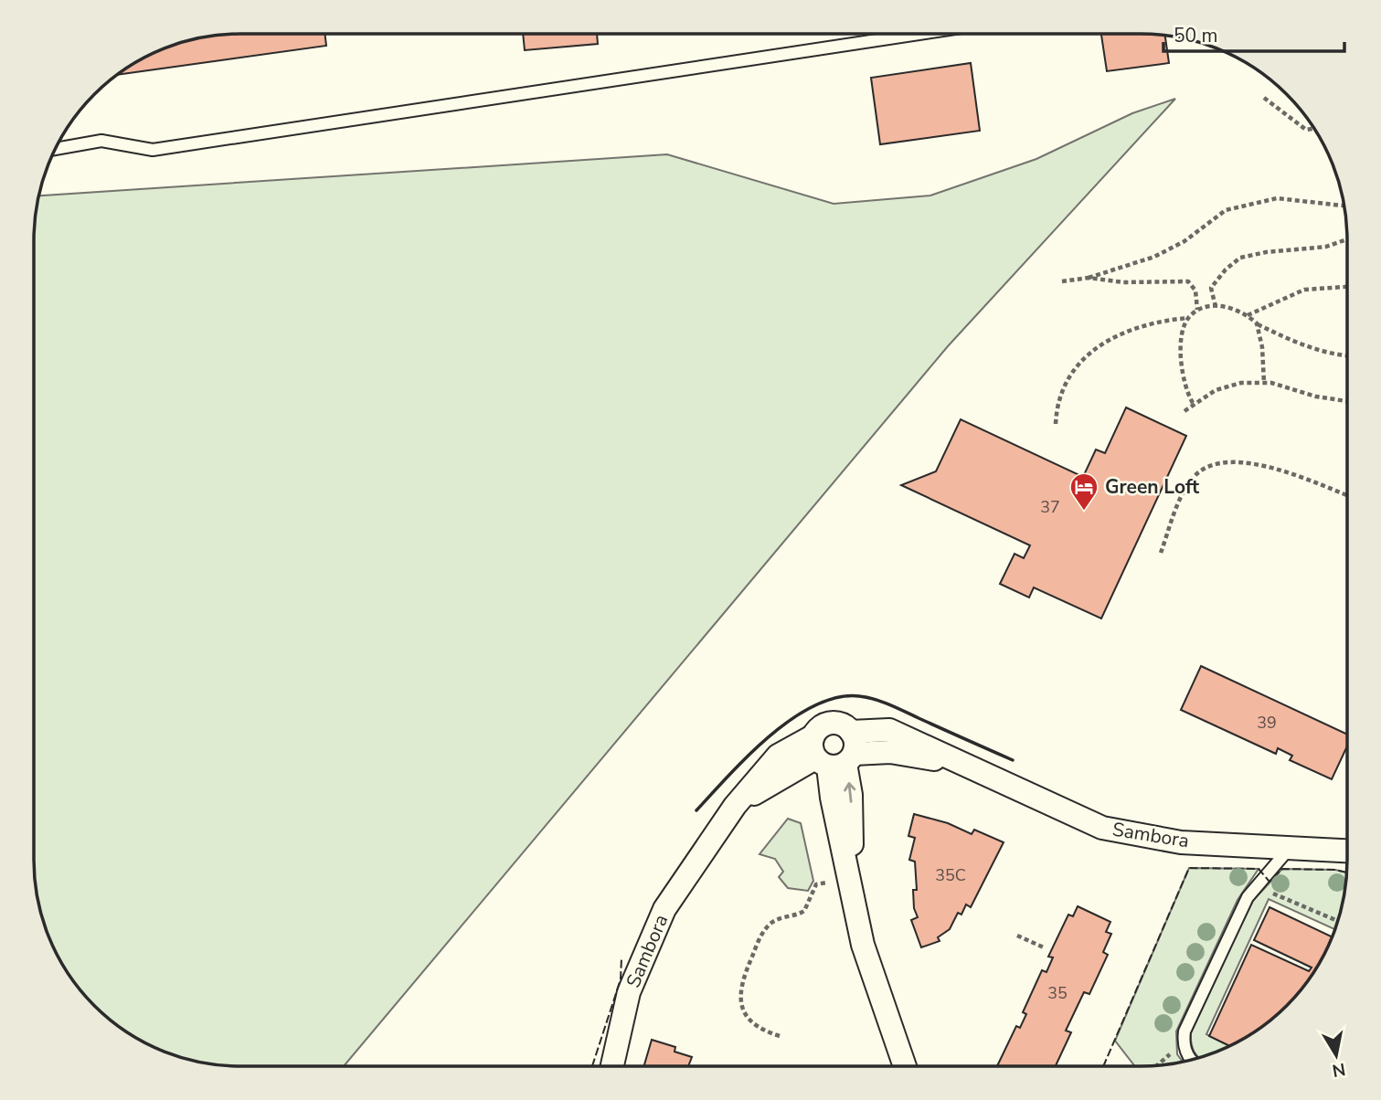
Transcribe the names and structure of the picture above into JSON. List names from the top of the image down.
{
  "streets": {
    "street": ["Sambora"]
  },
  "places": {
    "hotel": ["Green Loft"]
  },
  "house_numbers": [
    "37",
    "39",
    "35C",
    "35"
  ],
  "scale_bar": "50 m",
  "north": "bottom"
}
